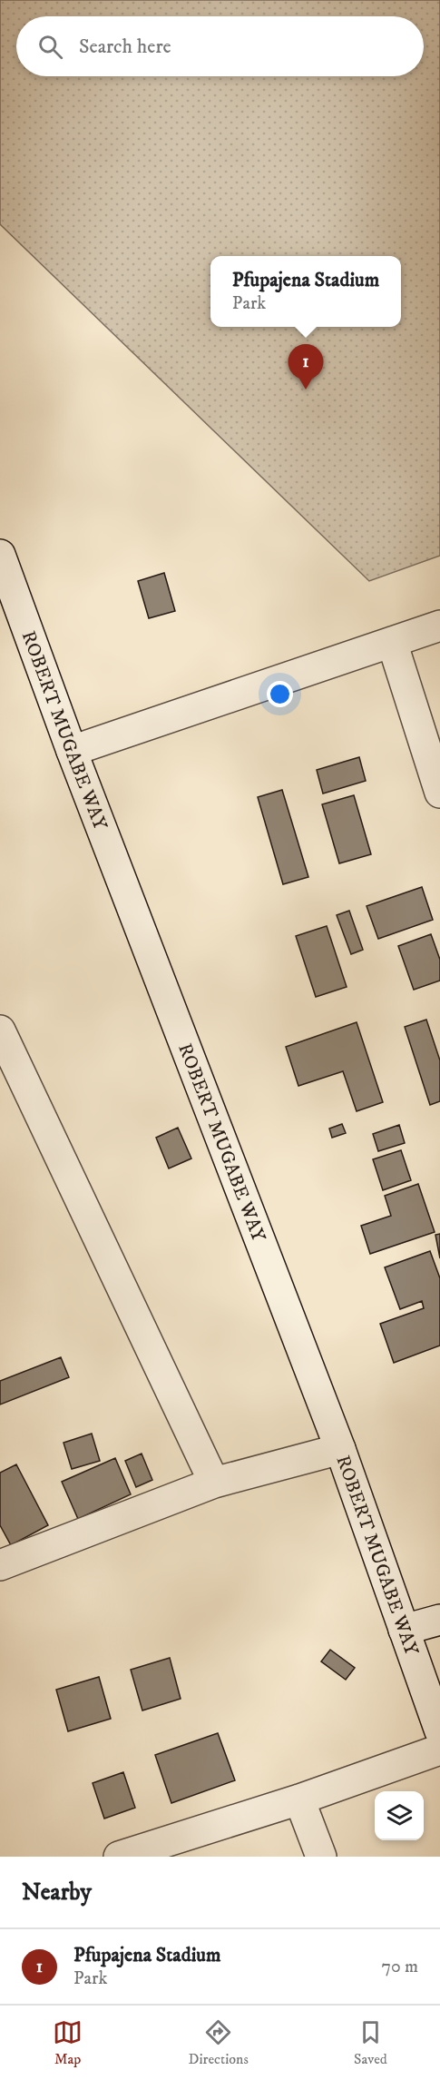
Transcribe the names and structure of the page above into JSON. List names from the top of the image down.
{
  "streets": {
    "street": ["ROBERT MUGABE WAY"]
  },
  "page": {
    "search": "Search here",
    "popup": ["Pfupajena Stadium", "Park"],
    "pins": "1",
    "heading": "Nearby",
    "list": [
      {
        "mark": "1",
        "name": "Pfupajena Stadium",
        "note": "Park",
        "value": "70 m"
      }
    ],
    "nav": ["Map", "Directions", "Saved"]
  }
}
